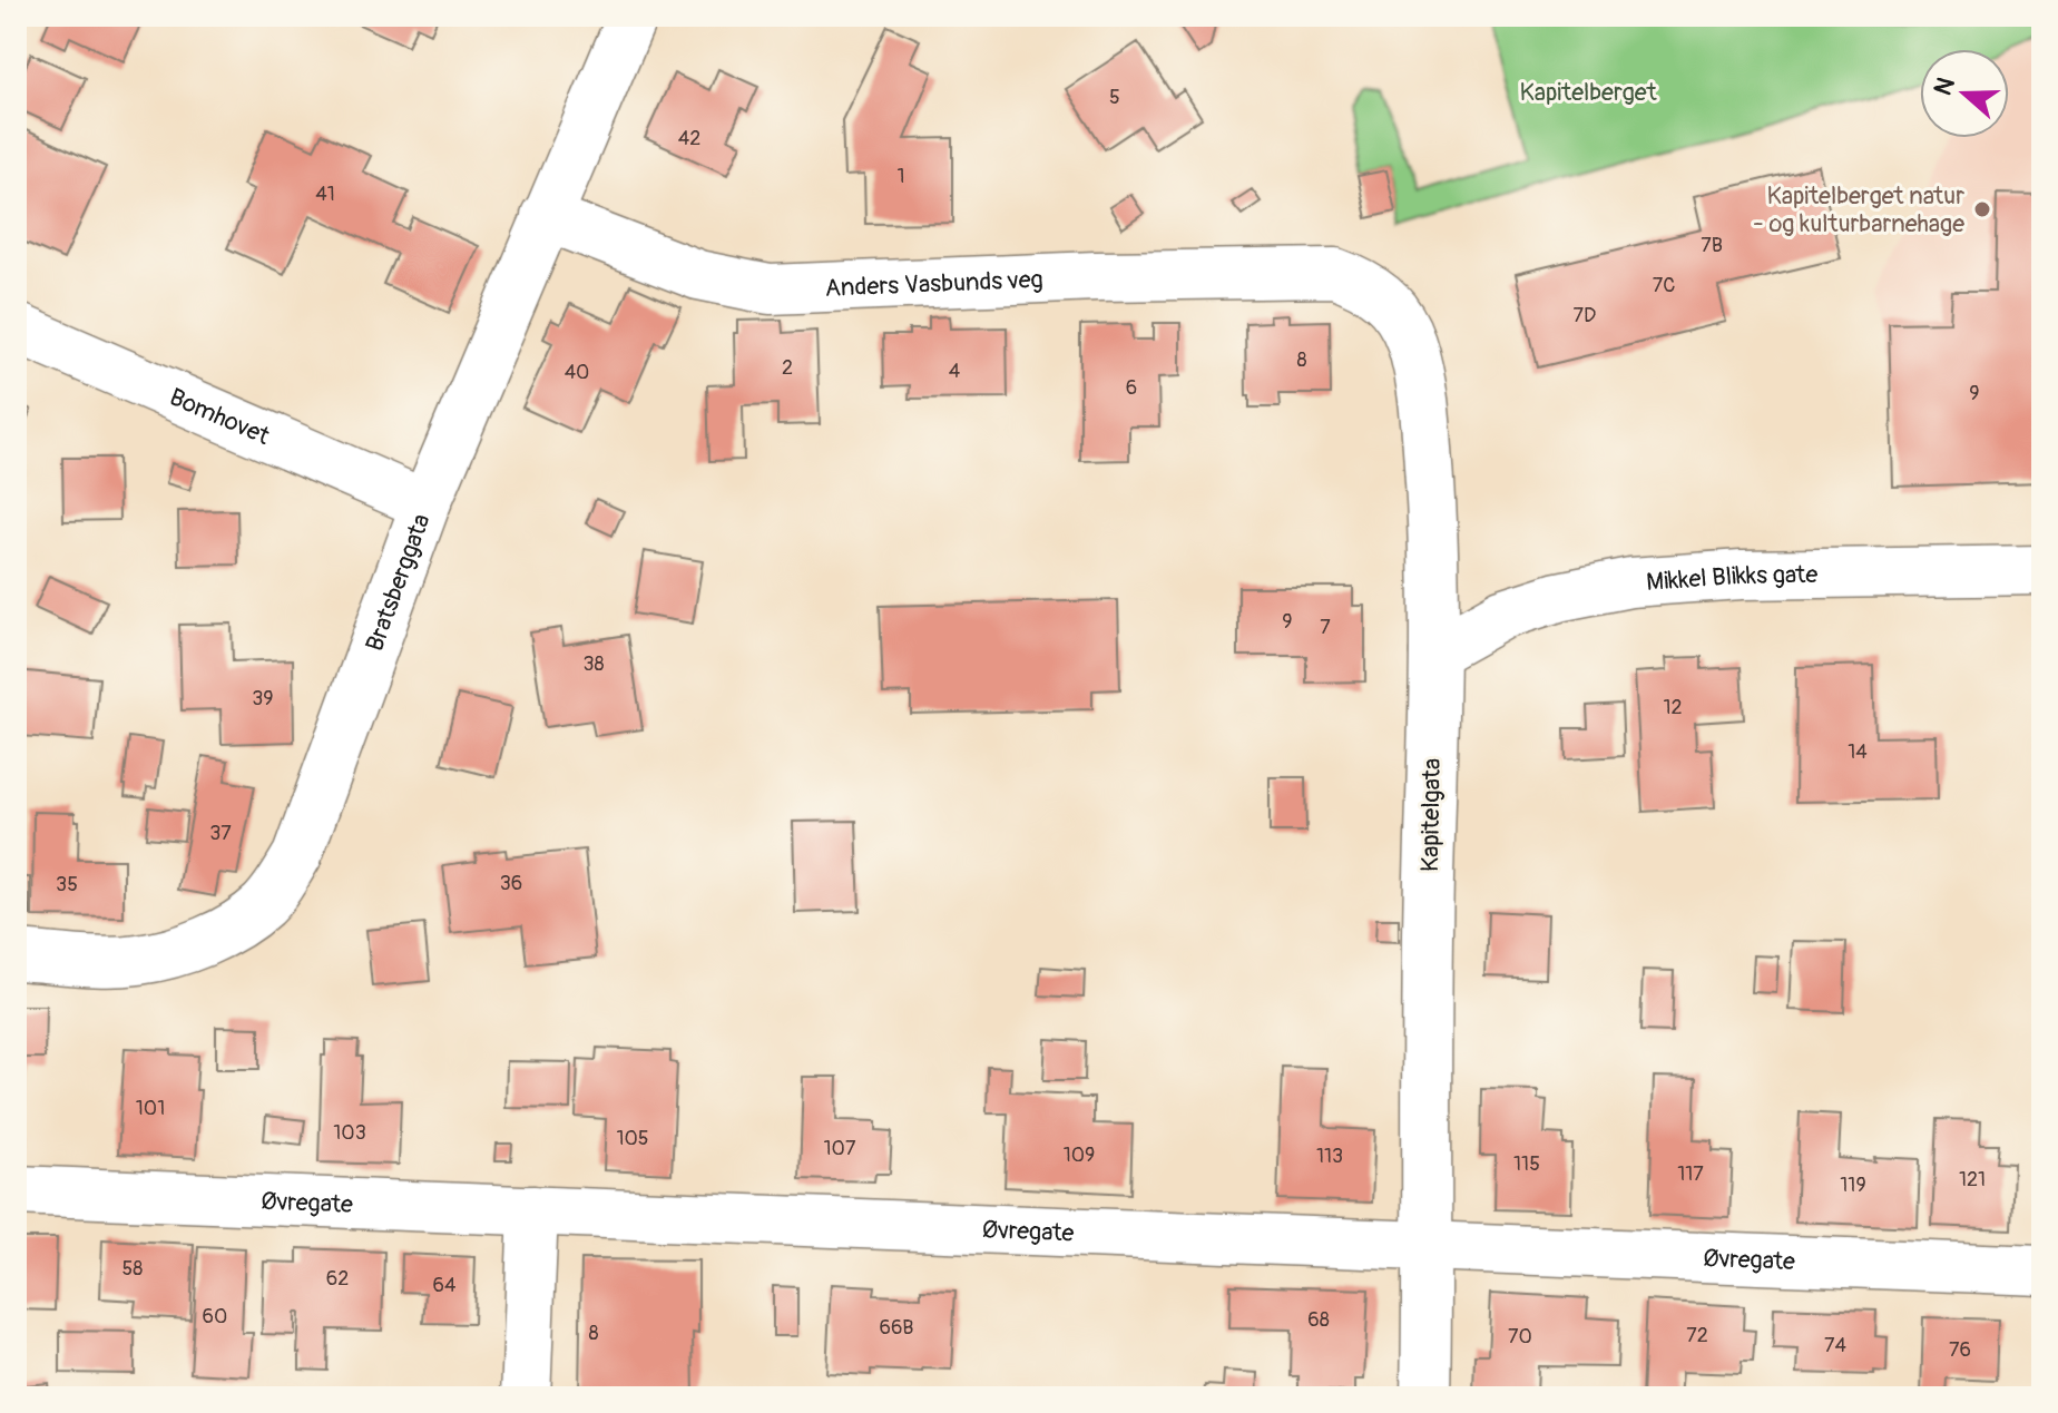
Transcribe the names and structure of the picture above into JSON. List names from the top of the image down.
{
  "streets": {
    "street": [
      "Anders Vasbunds veg",
      "Bomhovet",
      "Mikkel Blikks gate",
      "Bratsberggata",
      "Kapitelgata",
      "Øvregate"
    ]
  },
  "crossings": [
    ["Anders Vasbunds veg", "Bratsberggata"],
    ["Anders Vasbunds veg", "Kapitelgata"],
    ["Bomhovet", "Bratsberggata"],
    ["Mikkel Blikks gate", "Kapitelgata"],
    ["Kapitelgata", "Øvregate"]
  ],
  "parks": ["Kapitelberget"],
  "places": ["Kapitelberget natur - og kulturbarnehage"],
  "house_numbers": [
    "5",
    "42",
    "1",
    "41",
    "7B",
    "7C",
    "7D",
    "8",
    "2",
    "4",
    "40",
    "6",
    "9",
    "9",
    "7",
    "38",
    "39",
    "12",
    "14",
    "37",
    "36",
    "35",
    "101",
    "103",
    "105",
    "107",
    "109",
    "113",
    "115",
    "117",
    "121",
    "119",
    "58",
    "62",
    "64",
    "60",
    "68",
    "66B",
    "8",
    "72",
    "70",
    "74",
    "76"
  ],
  "north": "left"
}
